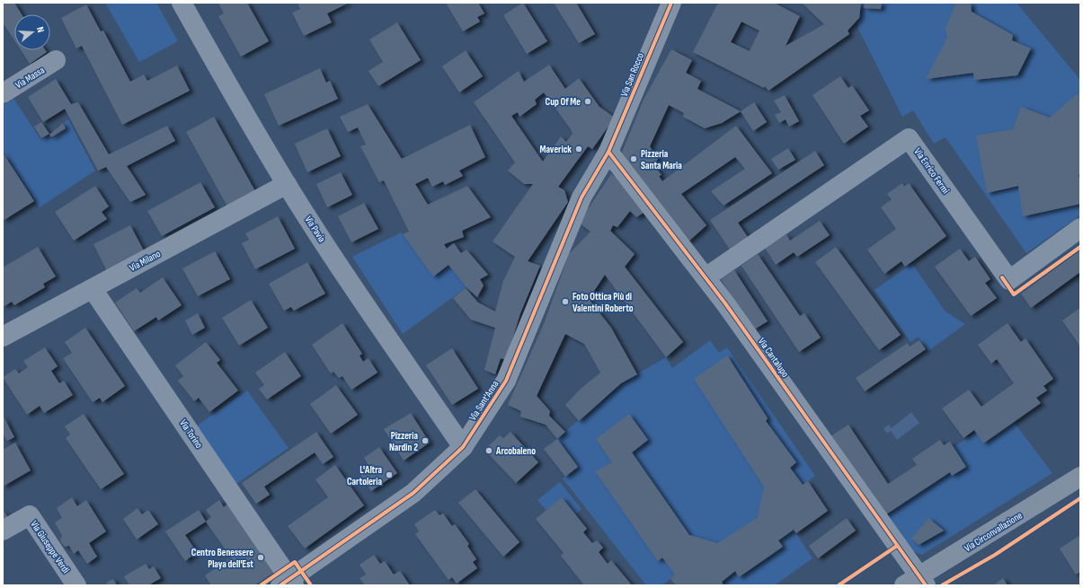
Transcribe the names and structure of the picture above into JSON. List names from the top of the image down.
{
  "streets": {
    "main road": ["Via Circonvallazione"],
    "street": [
      "Via San Rocco",
      "Via Massa",
      "Via Enrico Fermi",
      "Via Pavia",
      "Via Milano",
      "Via Cantalupo",
      "Via Sant'Anna",
      "Via Torino",
      "Via Giuseppe Verdi"
    ]
  },
  "crossings": [
    ["Via San Rocco", "Via Cantalupo"],
    ["Via San Rocco", "Via Sant'Anna"],
    ["Via Enrico Fermi", "Via Cantalupo"],
    ["Via Pavia", "Via Milano"],
    ["Via Pavia", "Via Sant'Anna"],
    ["Via Milano", "Via Torino"],
    ["Via Cantalupo", "Via Sant'Anna"],
    ["Via Cantalupo", "Via Circonvallazione"],
    ["Via Sant'Anna", "Via Torino"]
  ],
  "places": [
    "Cup Of Me",
    "Maverick",
    "Pizzeria Santa Maria",
    "Foto Ottica Più di Valentini Roberto",
    "Pizzeria Nardin 2",
    "Arcobaleno",
    "L'Altra Cartoleria",
    "Centro Benessere Playa dell'Est"
  ],
  "north": "right"
}
